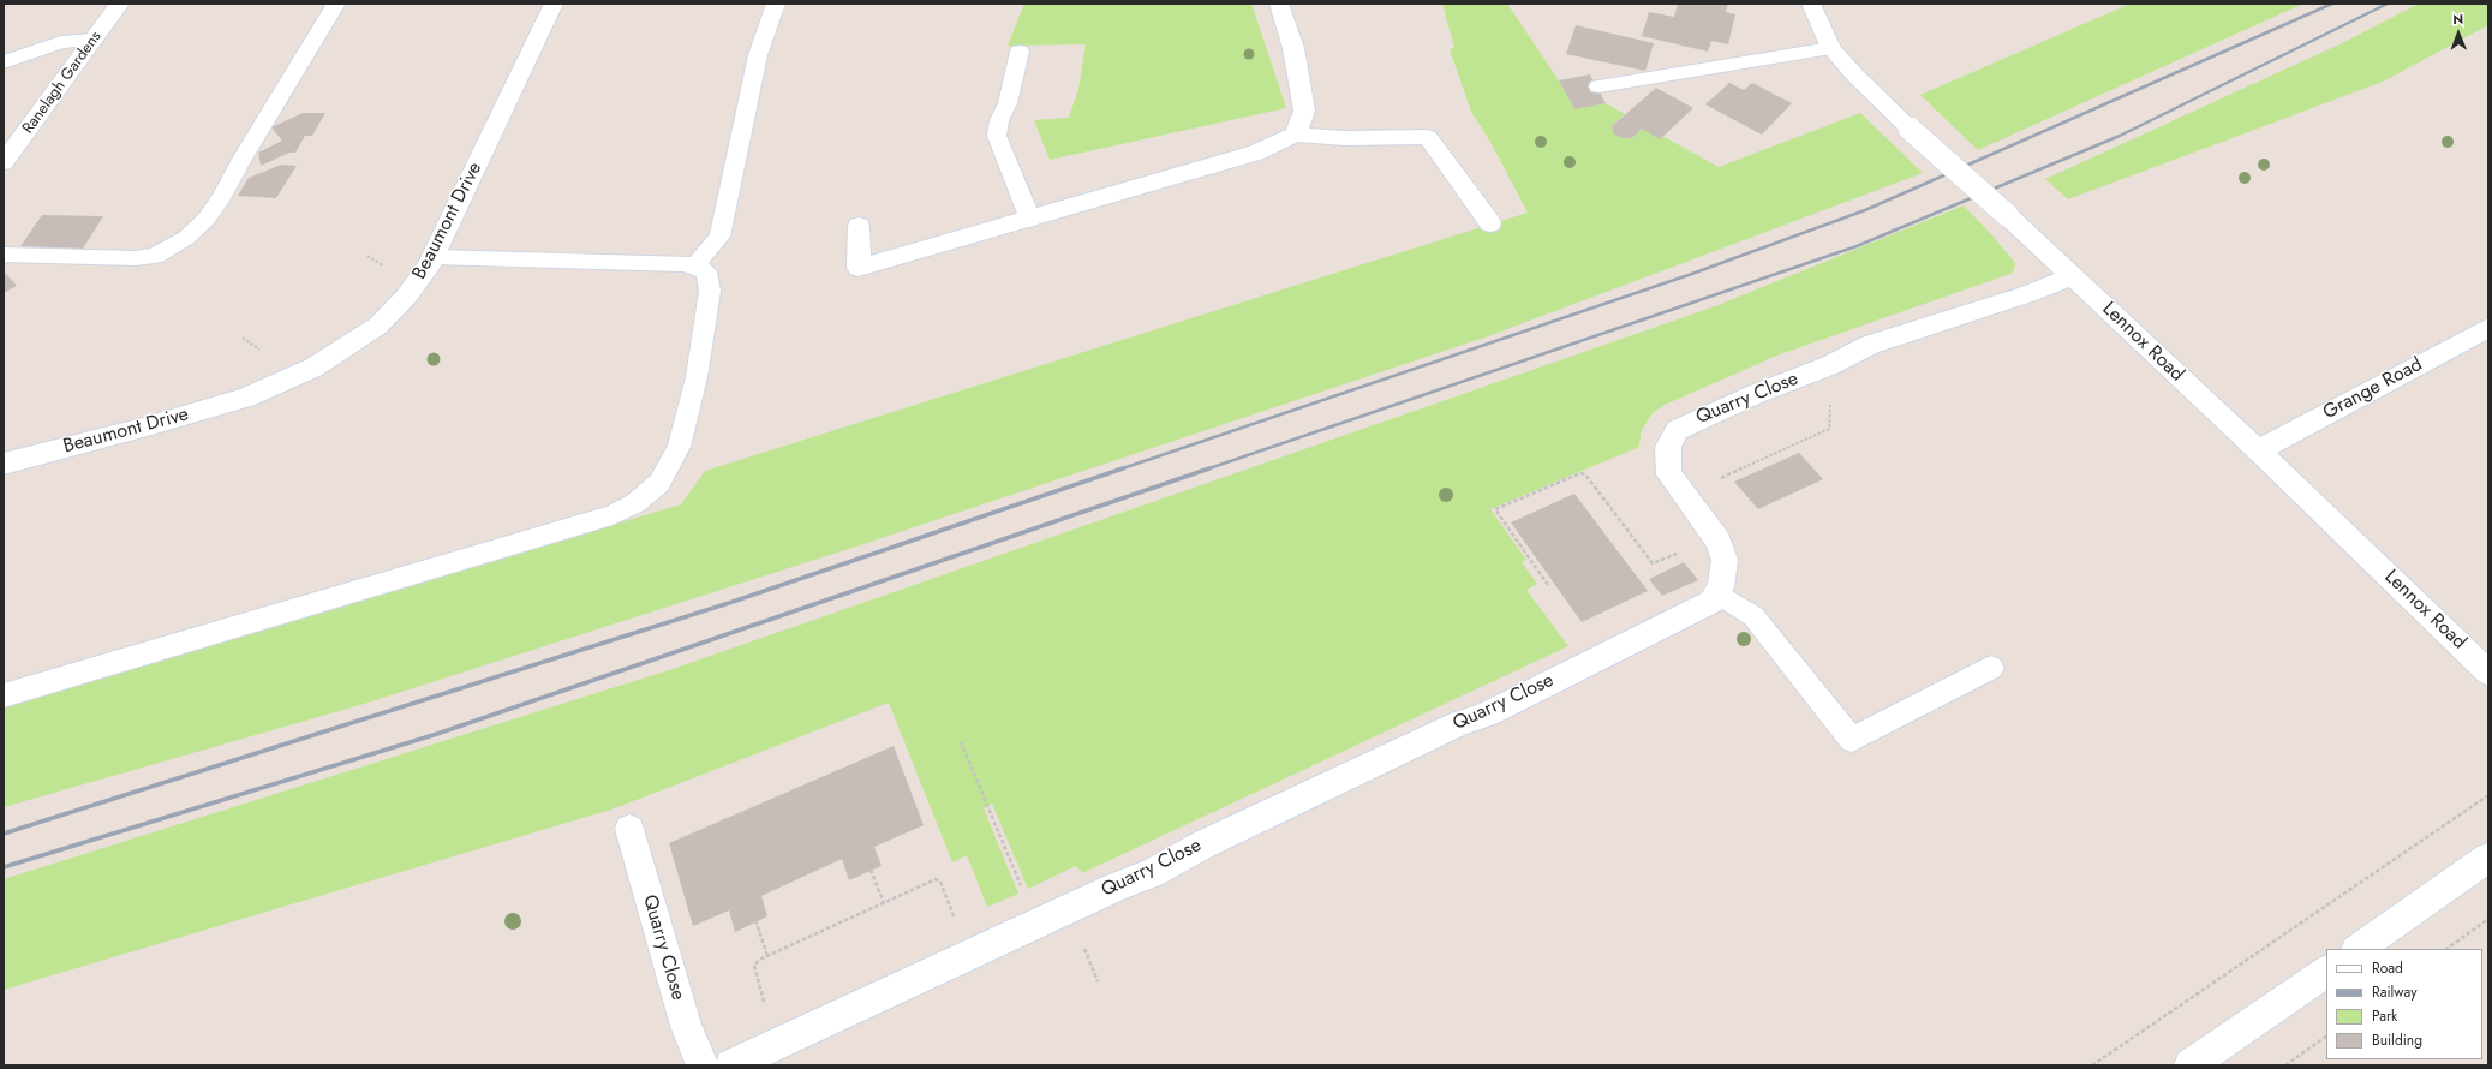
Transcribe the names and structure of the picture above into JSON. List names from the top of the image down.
{
  "streets": {
    "street": [
      "Ranelagh Gardens",
      "Beaumont Drive",
      "Lennox Road",
      "Grange Road",
      "Quarry Close"
    ]
  },
  "crossings": [
    ["Lennox Road", "Grange Road"],
    ["Lennox Road", "Quarry Close"]
  ],
  "legend": [
    "Road",
    "Railway",
    "Park",
    "Building"
  ],
  "north": "top"
}
